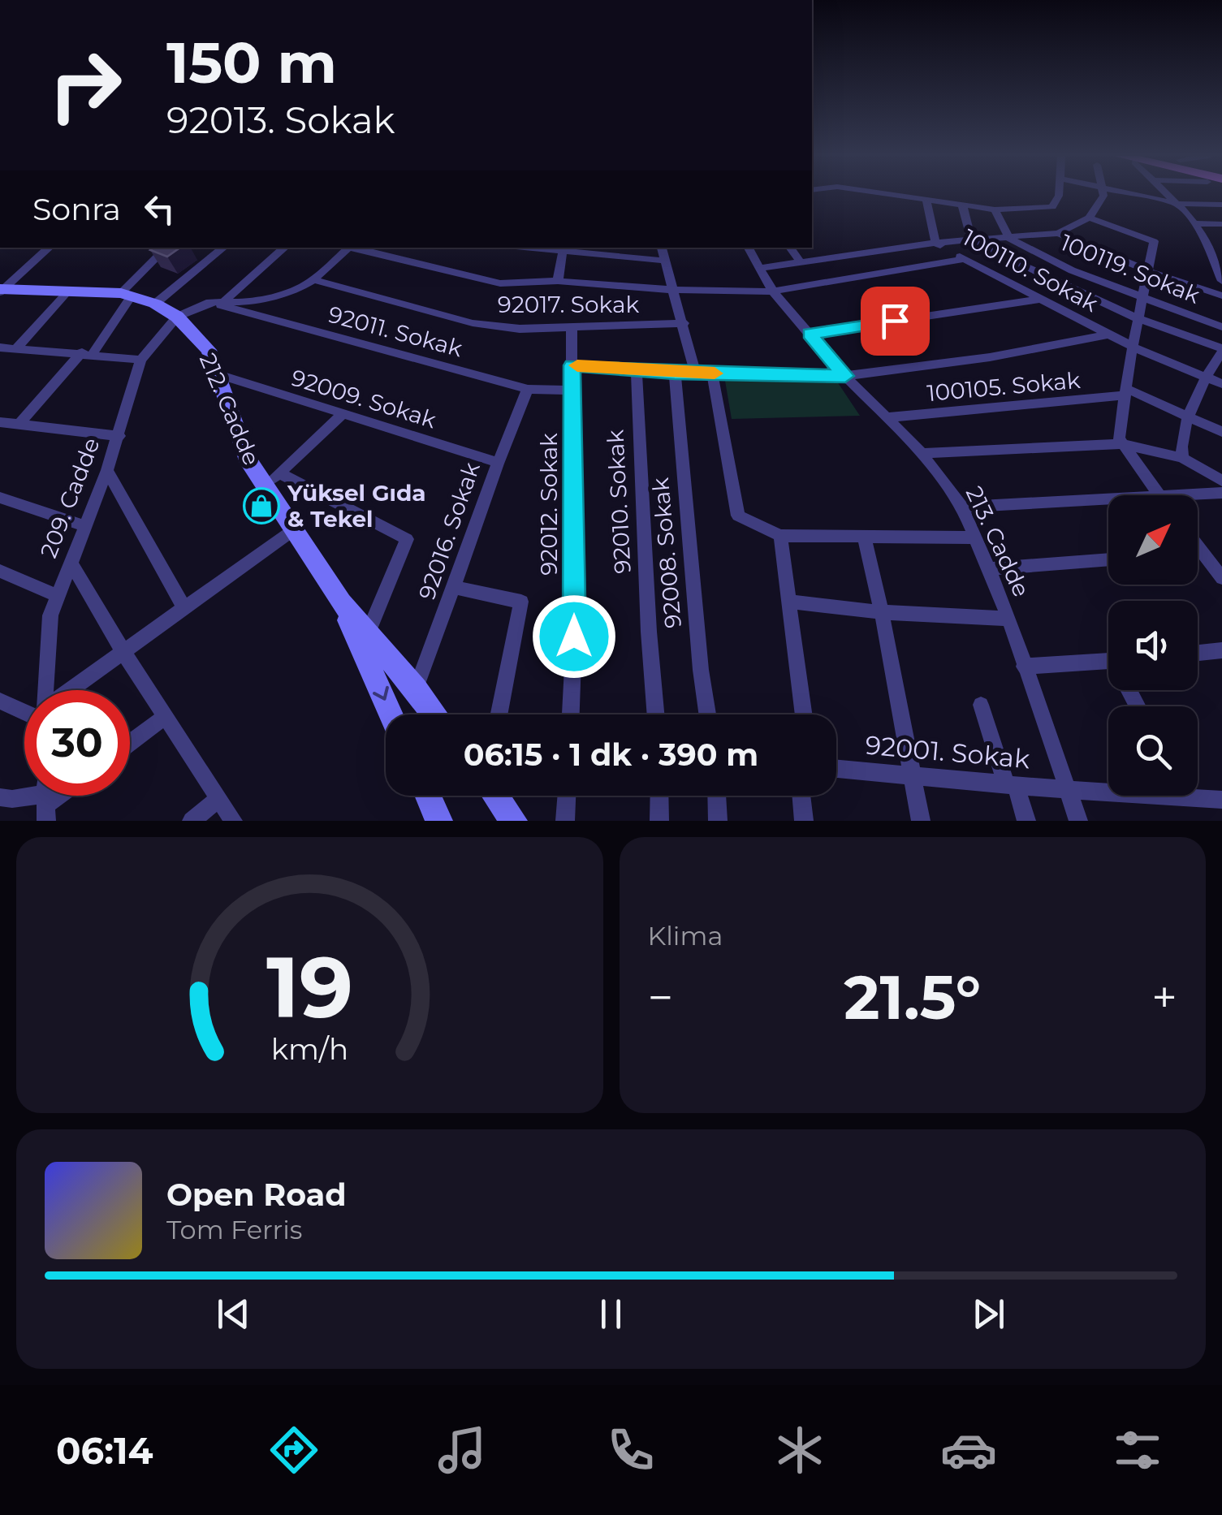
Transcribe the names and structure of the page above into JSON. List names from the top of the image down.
{
  "streets": {
    "street": [
      "100119. Sokak",
      "100110. Sokak",
      "92017. Sokak",
      "92011. Sokak",
      "100105. Sokak",
      "92009. Sokak",
      "212. Cadde",
      "209. Cadde",
      "92010. Sokak",
      "92012. Sokak",
      "92016. Sokak",
      "213. Cadde",
      "92008. Sokak",
      "92001. Sokak"
    ]
  },
  "crossings": [
    ["92017. Sokak", "92012. Sokak"],
    ["92011. Sokak", "92012. Sokak"],
    ["92011. Sokak", "92016. Sokak"],
    ["100105. Sokak", "213. Cadde"],
    ["92009. Sokak", "212. Cadde"],
    ["92009. Sokak", "92016. Sokak"],
    ["212. Cadde", "209. Cadde"],
    ["212. Cadde", "92016. Sokak"],
    ["213. Cadde", "92001. Sokak"]
  ],
  "places": {
    "shop": ["Yüksel Gıda & Tekel"]
  },
  "north": "top right",
  "page": {
    "turn": ["150 m", "92013. Sokak"],
    "then": "Sonra",
    "limit": "30",
    "trip": "06:15 · 1 dk · 390 m",
    "tile": "Klima",
    "heat": ["−", "21.5°", "+"],
    "song": ["Open Road", "Tom Ferris"],
    "tabs": "06:14",
    "gauge": ["19", "km/h"]
  }
}
